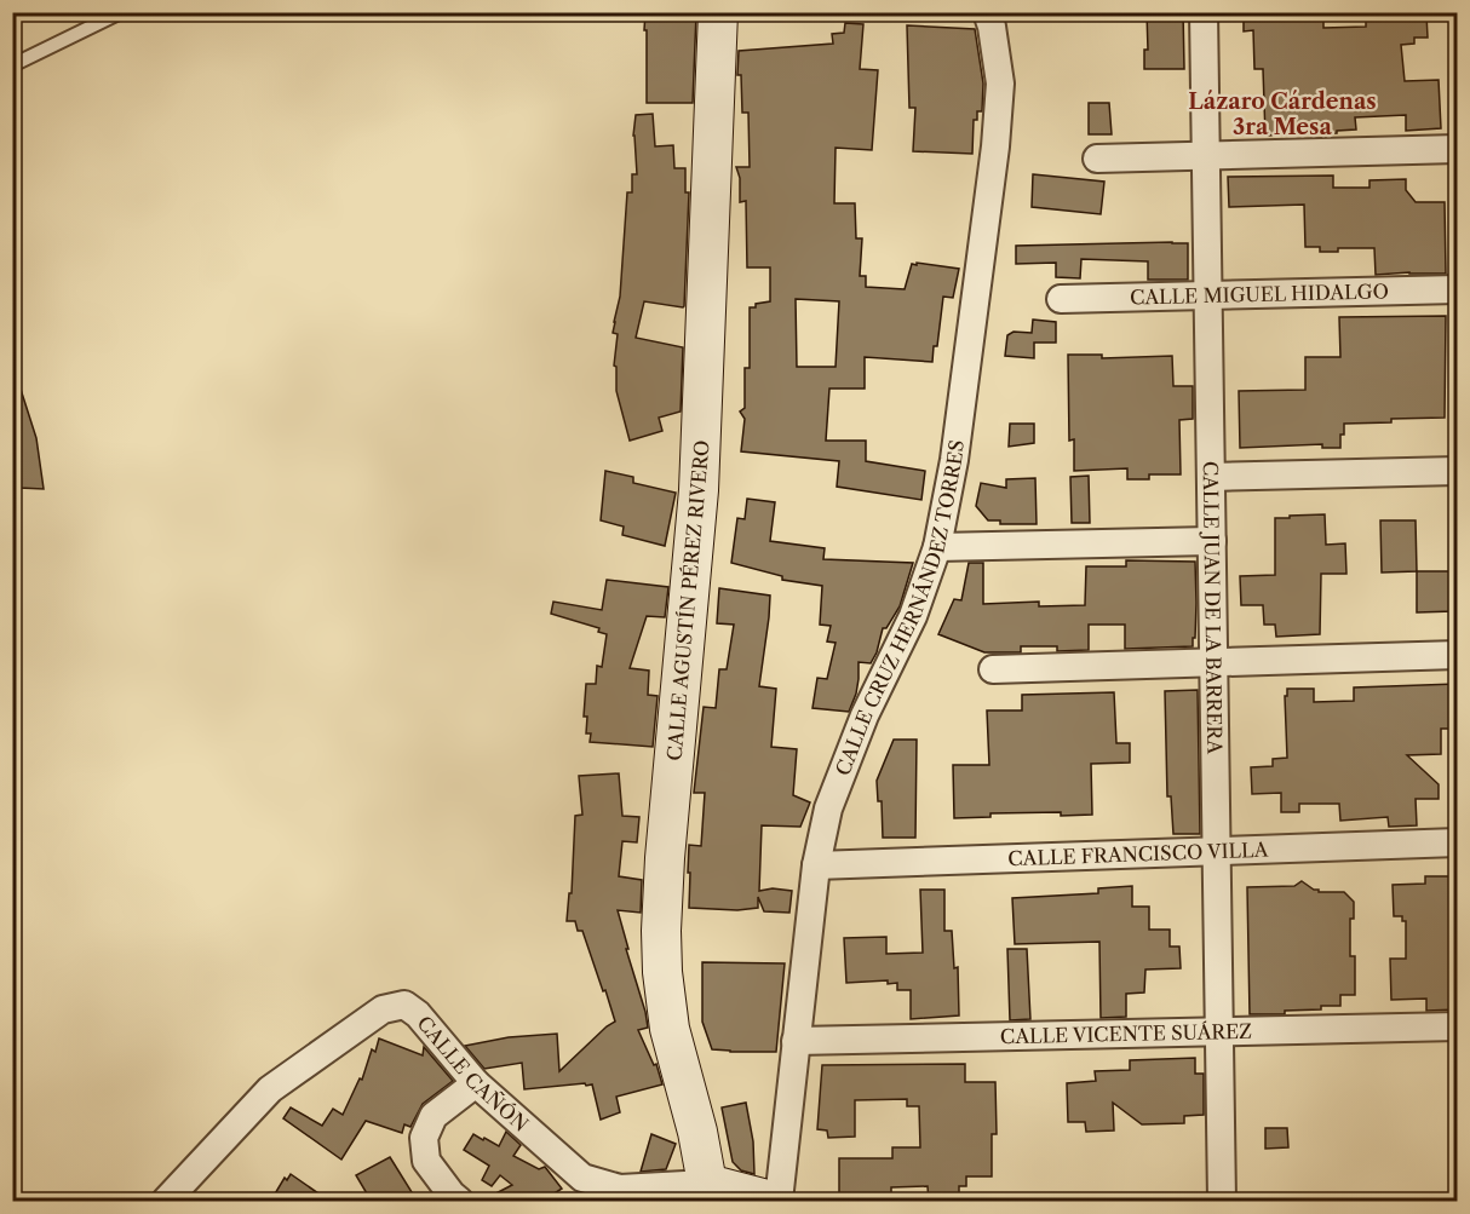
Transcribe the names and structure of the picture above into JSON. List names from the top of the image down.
{
  "streets": {
    "main road": ["CALLE AGUSTÍN PÉREZ RIVERO"],
    "street": [
      "CALLE MIGUEL HIDALGO",
      "CALLE CRUZ HERNÁNDEZ TORRES",
      "CALLE JUAN DE LA BARRERA",
      "CALLE FRANCISCO VILLA",
      "CALLE VICENTE SUÁREZ",
      "CALLE CAÑÓN"
    ]
  },
  "crossings": [
    ["CALLE MIGUEL HIDALGO", "CALLE JUAN DE LA BARRERA"],
    ["CALLE AGUSTÍN PÉREZ RIVERO", "CALLE CAÑÓN"],
    ["CALLE CRUZ HERNÁNDEZ TORRES", "CALLE FRANCISCO VILLA"],
    ["CALLE CRUZ HERNÁNDEZ TORRES", "CALLE VICENTE SUÁREZ"],
    ["CALLE JUAN DE LA BARRERA", "CALLE FRANCISCO VILLA"],
    ["CALLE JUAN DE LA BARRERA", "CALLE VICENTE SUÁREZ"]
  ],
  "districts": ["Lázaro Cárdenas 3ra Mesa"]
}
